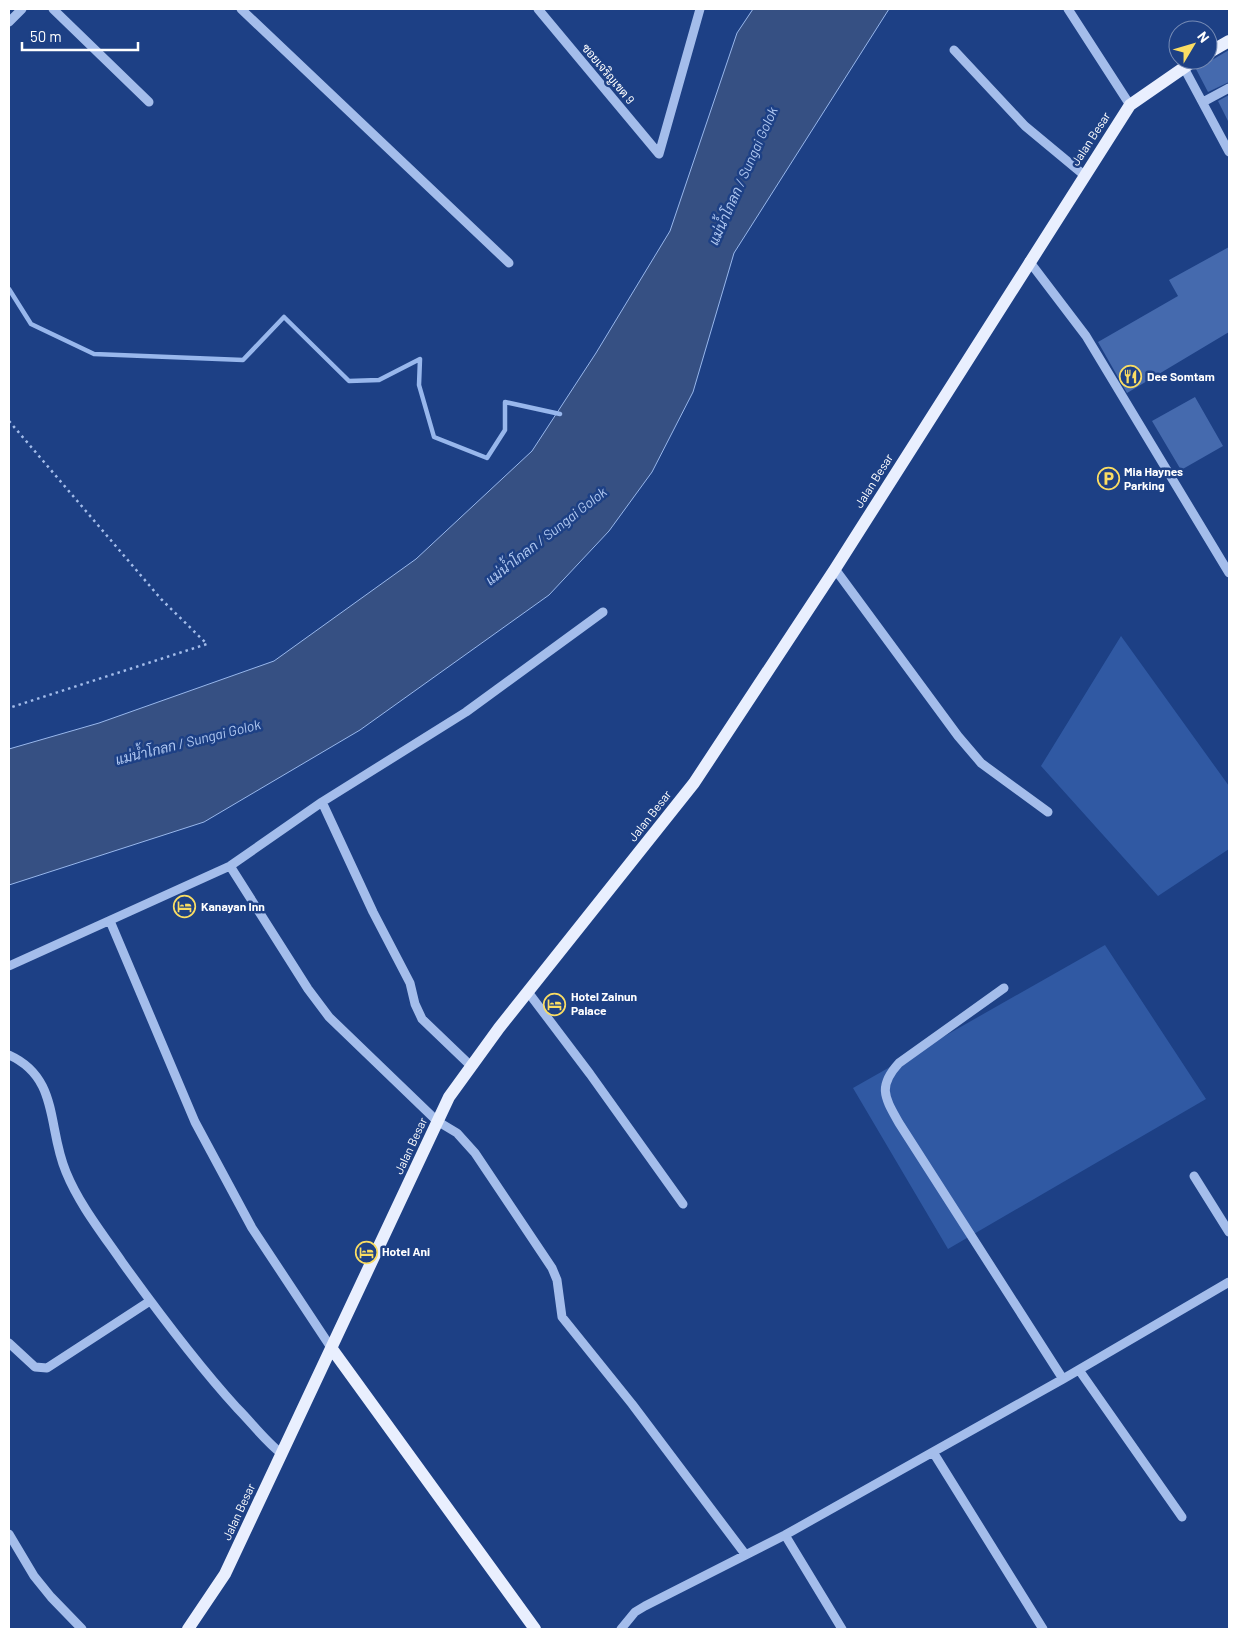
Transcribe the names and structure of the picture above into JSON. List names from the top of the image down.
{
  "streets": {
    "main road": ["Jalan Besar"],
    "street": ["ซอยเจริญเขต 9"]
  },
  "water": ["แม่น้ำโกลก / Sungai Golok"],
  "places": {
    "restaurant": ["Dee Somtam"],
    "parking": ["Mia Haynes Parking"],
    "hotel": ["Kanayan Inn", "Hotel Zainun Palace", "Hotel Ani"]
  },
  "scale_bar": "50 m",
  "north": "top right"
}
